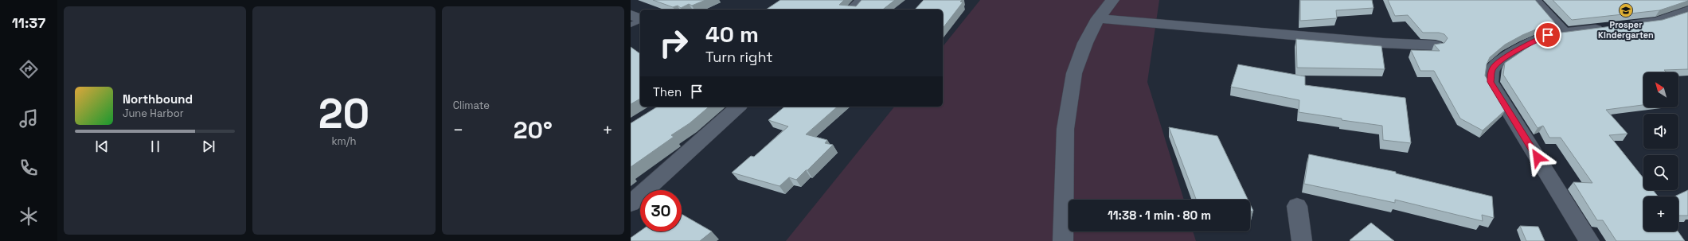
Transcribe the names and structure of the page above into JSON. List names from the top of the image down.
{
  "places": {
    "school or university": ["Prosper Kindergarten"]
  },
  "north": "top left",
  "page": {
    "tabs": "11:37",
    "tile": [
      ["20", "km/h"],
      "Climate"
    ],
    "turn": ["40 m", "Turn right"],
    "map_buttons": "+",
    "then": "Then",
    "song": ["Northbound", "June Harbor"],
    "heat": ["−", "20°", "+"],
    "limit": "30",
    "trip": "11:38 · 1 min · 80 m"
  }
}
